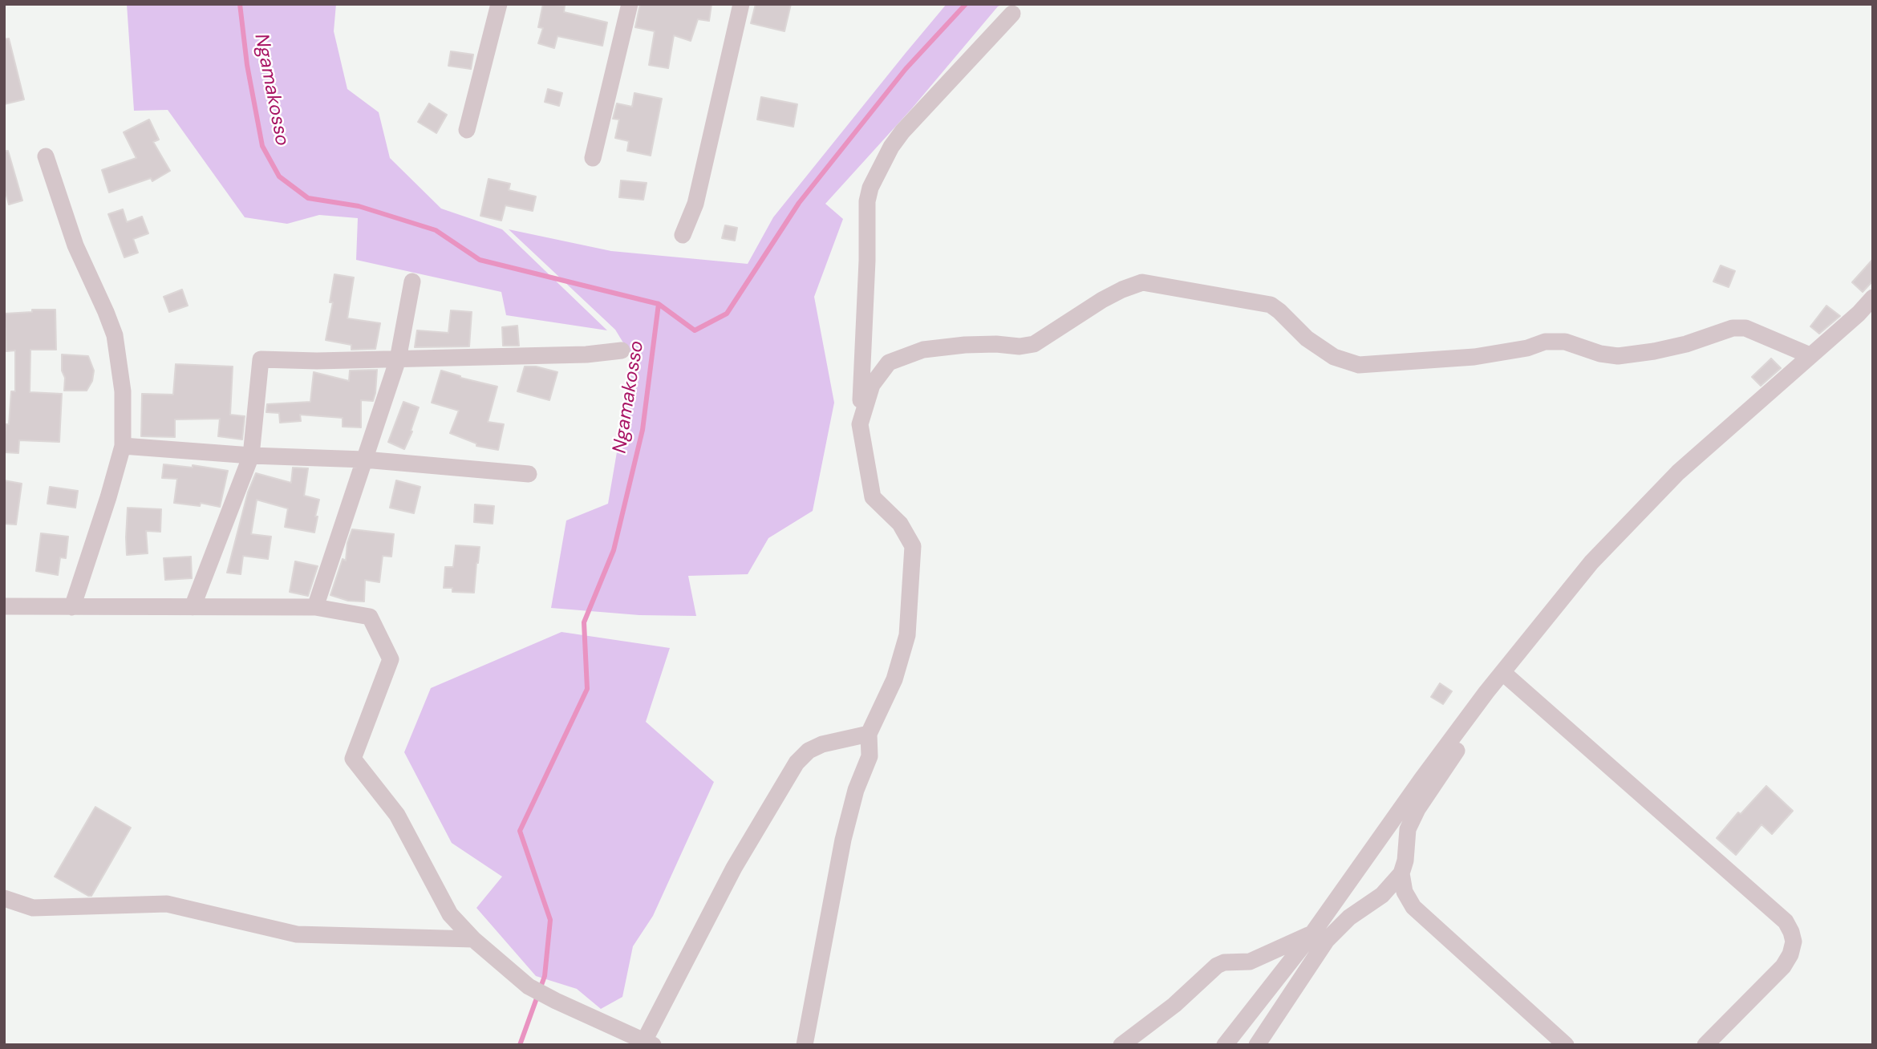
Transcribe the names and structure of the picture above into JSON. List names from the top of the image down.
{
  "water": ["Ngamakosso"]
}
